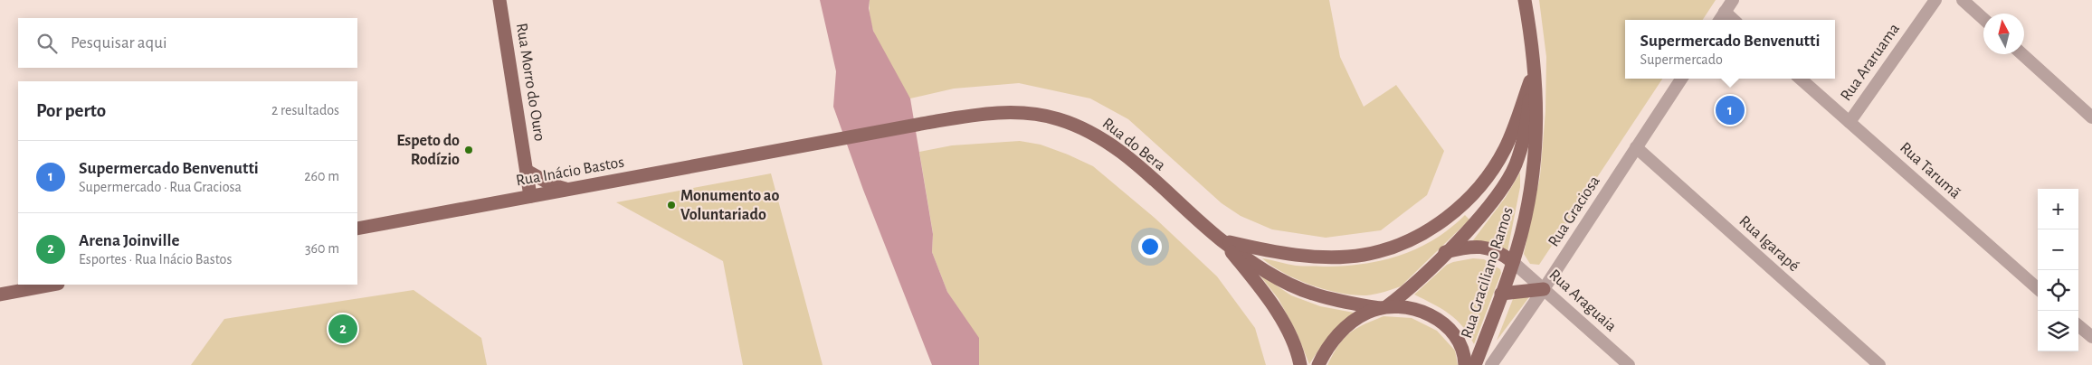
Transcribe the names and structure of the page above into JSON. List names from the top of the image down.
{
  "streets": {
    "main road": [
      "Rua Morro do Ouro",
      "Rua do Bera",
      "Rua Inácio Bastos",
      "Rua Graciliano Ramos"
    ],
    "street": [
      "Rua Araruama",
      "Rua Tarumã",
      "Rua Graciosa",
      "Rua Igarapé",
      "Rua Araguaia"
    ]
  },
  "crossings": [
    ["Rua Araruama", "Rua Tarumã"],
    ["Rua Morro do Ouro", "Rua Inácio Bastos"],
    ["Rua do Bera", "Rua Inácio Bastos"],
    ["Rua do Bera", "Rua Graciliano Ramos"],
    ["Rua Graciosa", "Rua Igarapé"],
    ["Rua Graciosa", "Rua Araguaia"],
    ["Rua Graciliano Ramos", "Rua Araguaia"]
  ],
  "places": ["Espeto do Rodízio", "Monumento ao Voluntariado"],
  "north": "top",
  "page": {
    "search": "Pesquisar aqui",
    "popup": ["Supermercado Benvenutti", "Supermercado"],
    "heading": ["Por perto", "2 resultados"],
    "pins": ["1", "2"],
    "list": [
      {
        "mark": "1",
        "name": "Supermercado Benvenutti",
        "note": "Supermercado · Rua Graciosa",
        "value": "260 m"
      },
      {
        "mark": "2",
        "name": "Arena Joinville",
        "note": "Esportes · Rua Inácio Bastos",
        "value": "360 m"
      }
    ],
    "map_buttons": ["+", "−"]
  }
}
